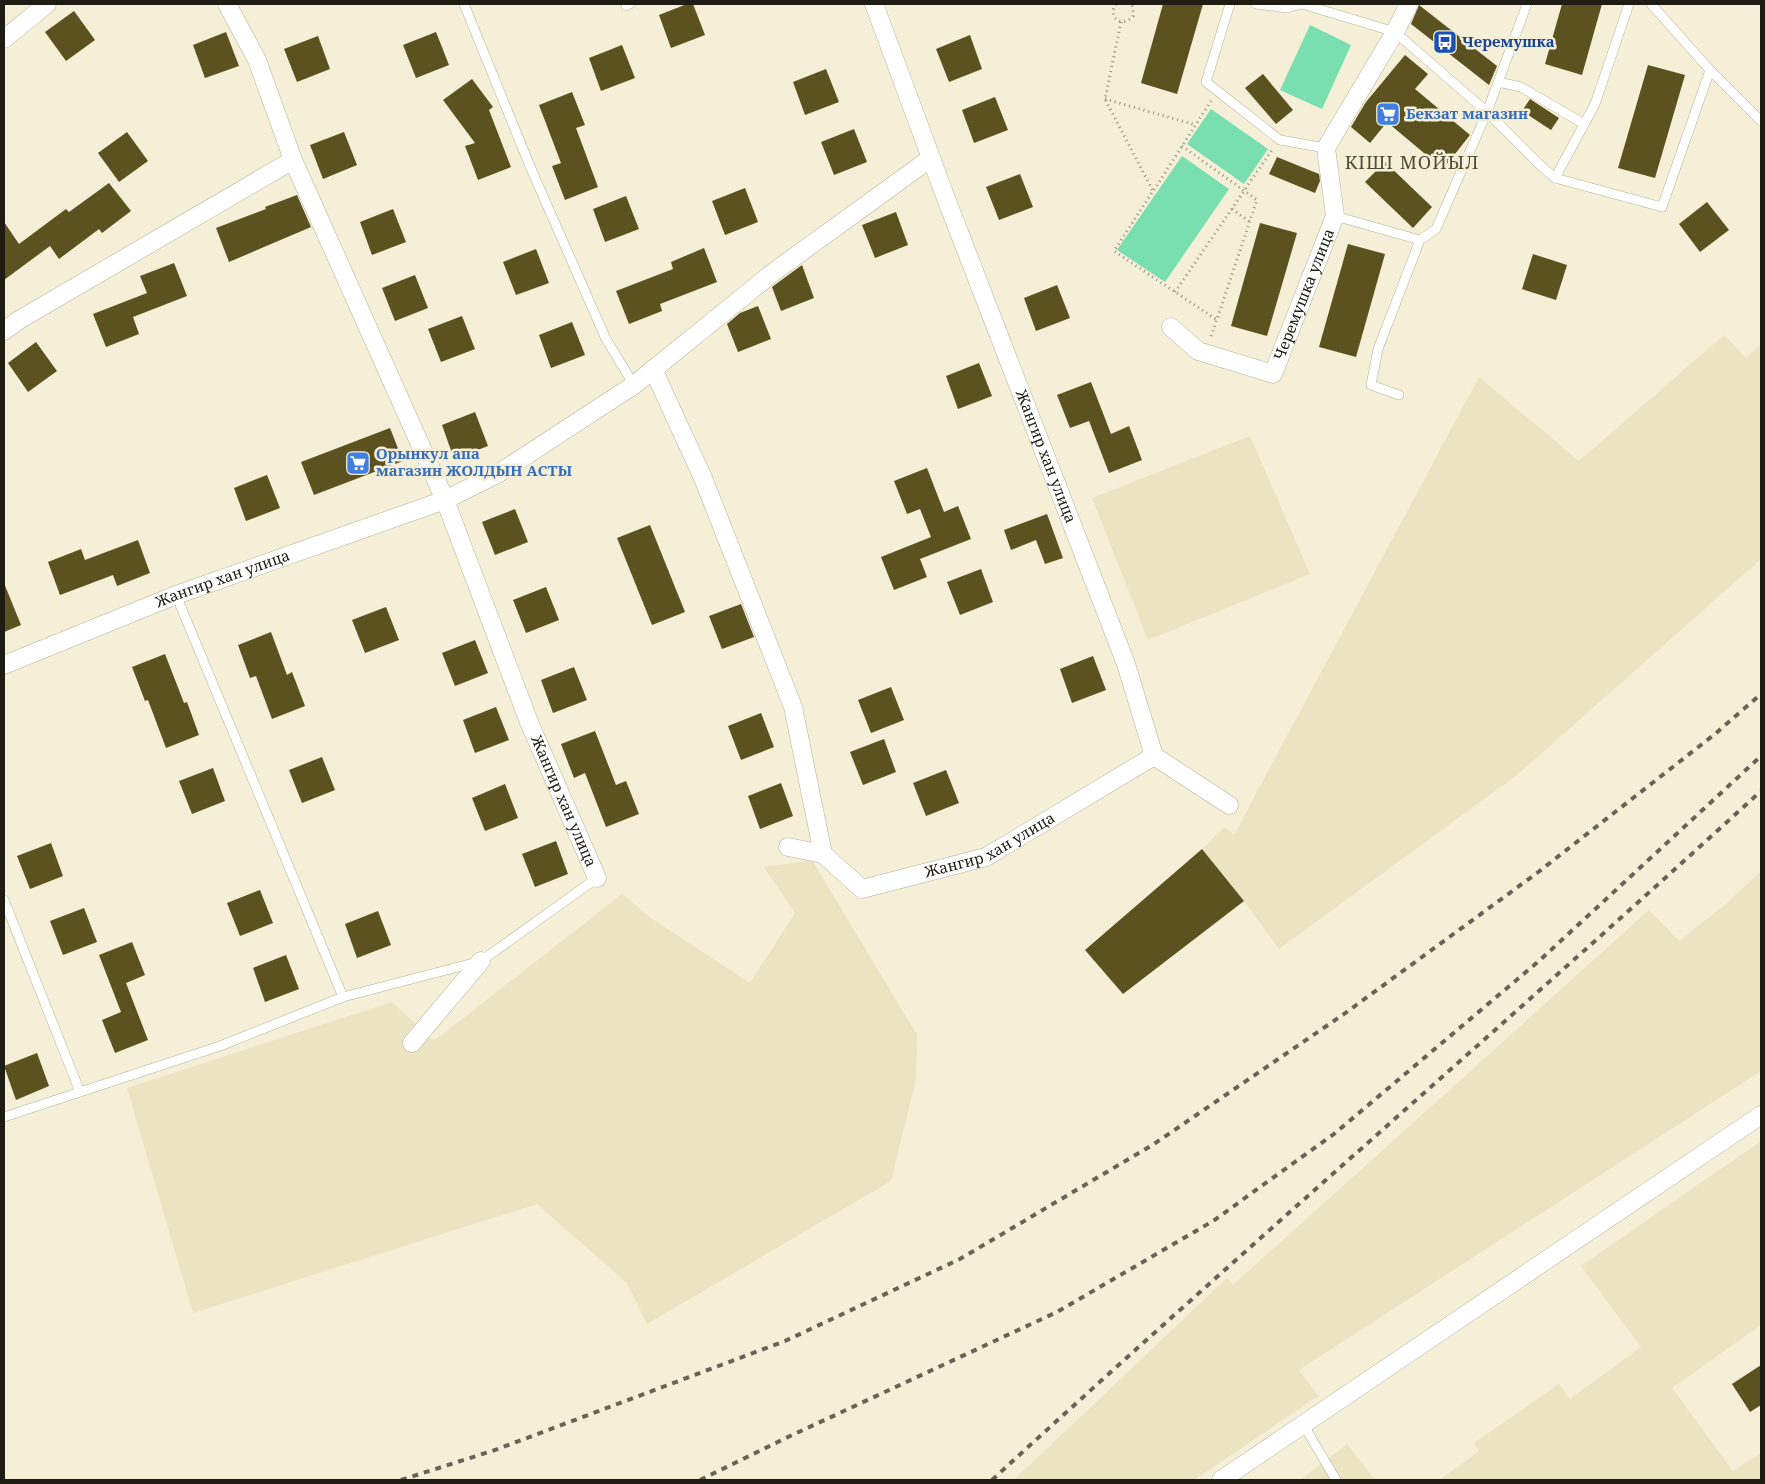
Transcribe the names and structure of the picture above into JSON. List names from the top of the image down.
{
  "streets": {
    "street": ["Черемушка улица", "Жангир хан улица"]
  },
  "districts": ["КІШІ МОЙЫЛ"],
  "places": {
    "bus stop": ["Черемушка"],
    "supermarket": ["Бекзат магазин", "Орынкул апа магазин ЖОЛДЫН АСТЫ"]
  }
}
